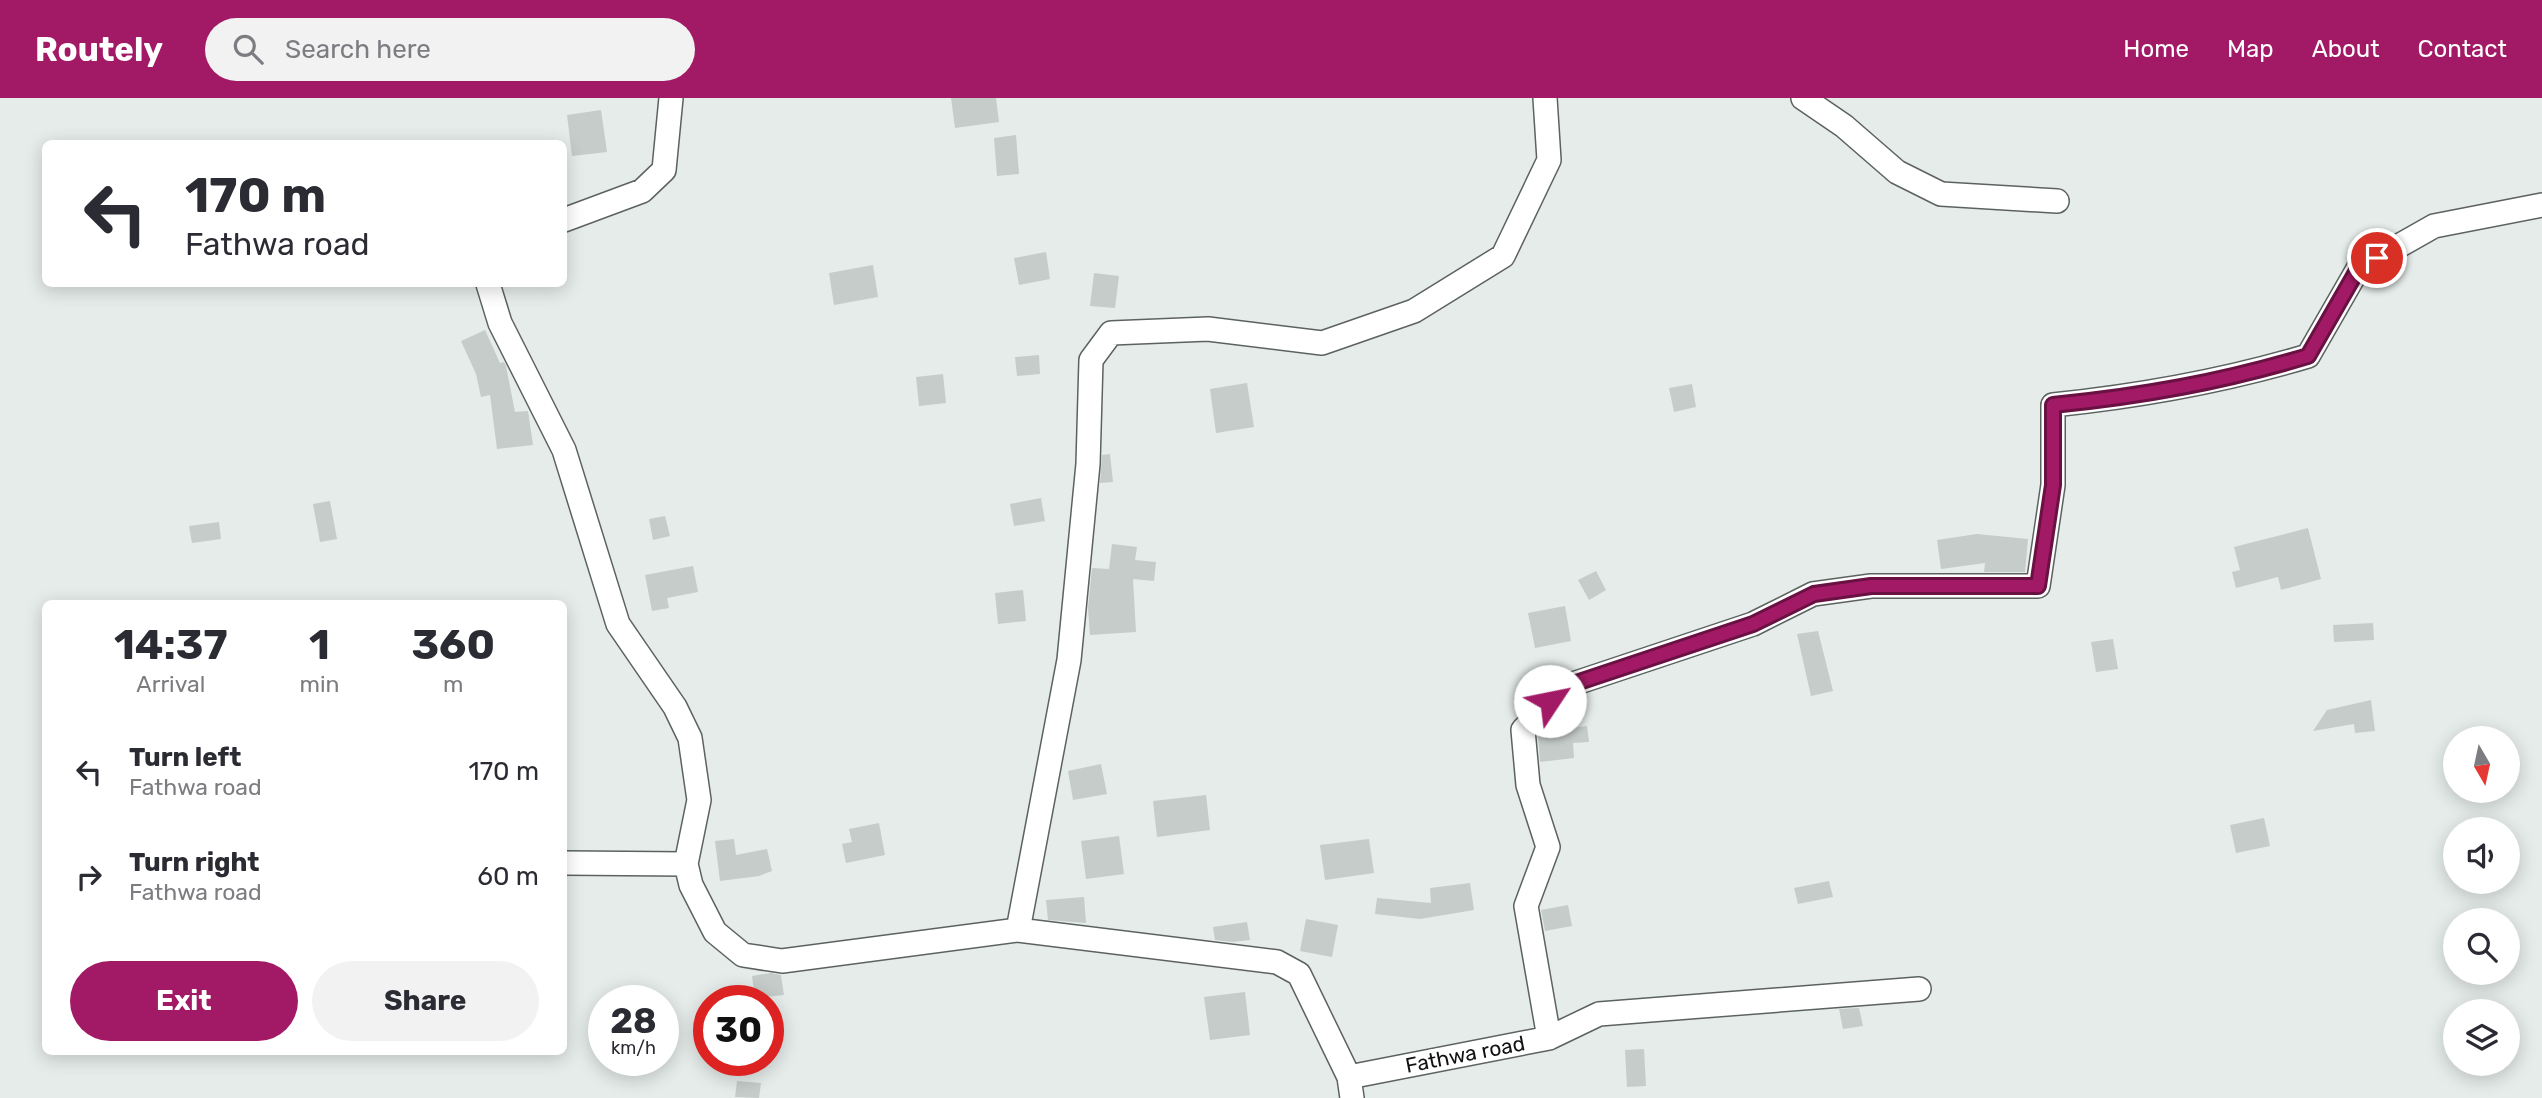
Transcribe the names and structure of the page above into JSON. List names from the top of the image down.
{
  "streets": {
    "street": ["Fathwa road"]
  },
  "north": "bottom",
  "page": {
    "header": "Routely",
    "search": "Search here",
    "nav": [
      "Home",
      "Map",
      "About",
      "Contact"
    ],
    "turn": ["170 m", "Fathwa road"],
    "eta": [
      "14:37",
      "Arrival",
      "1",
      "min",
      "360",
      "m"
    ],
    "list": [
      {
        "name": "Turn left",
        "note": "Fathwa road",
        "value": "170 m"
      },
      {
        "name": "Turn right",
        "note": "Fathwa road",
        "value": "60 m"
      }
    ],
    "buttons": ["Exit", "Share"],
    "speed": "28 km/h",
    "limit": "30"
  }
}
